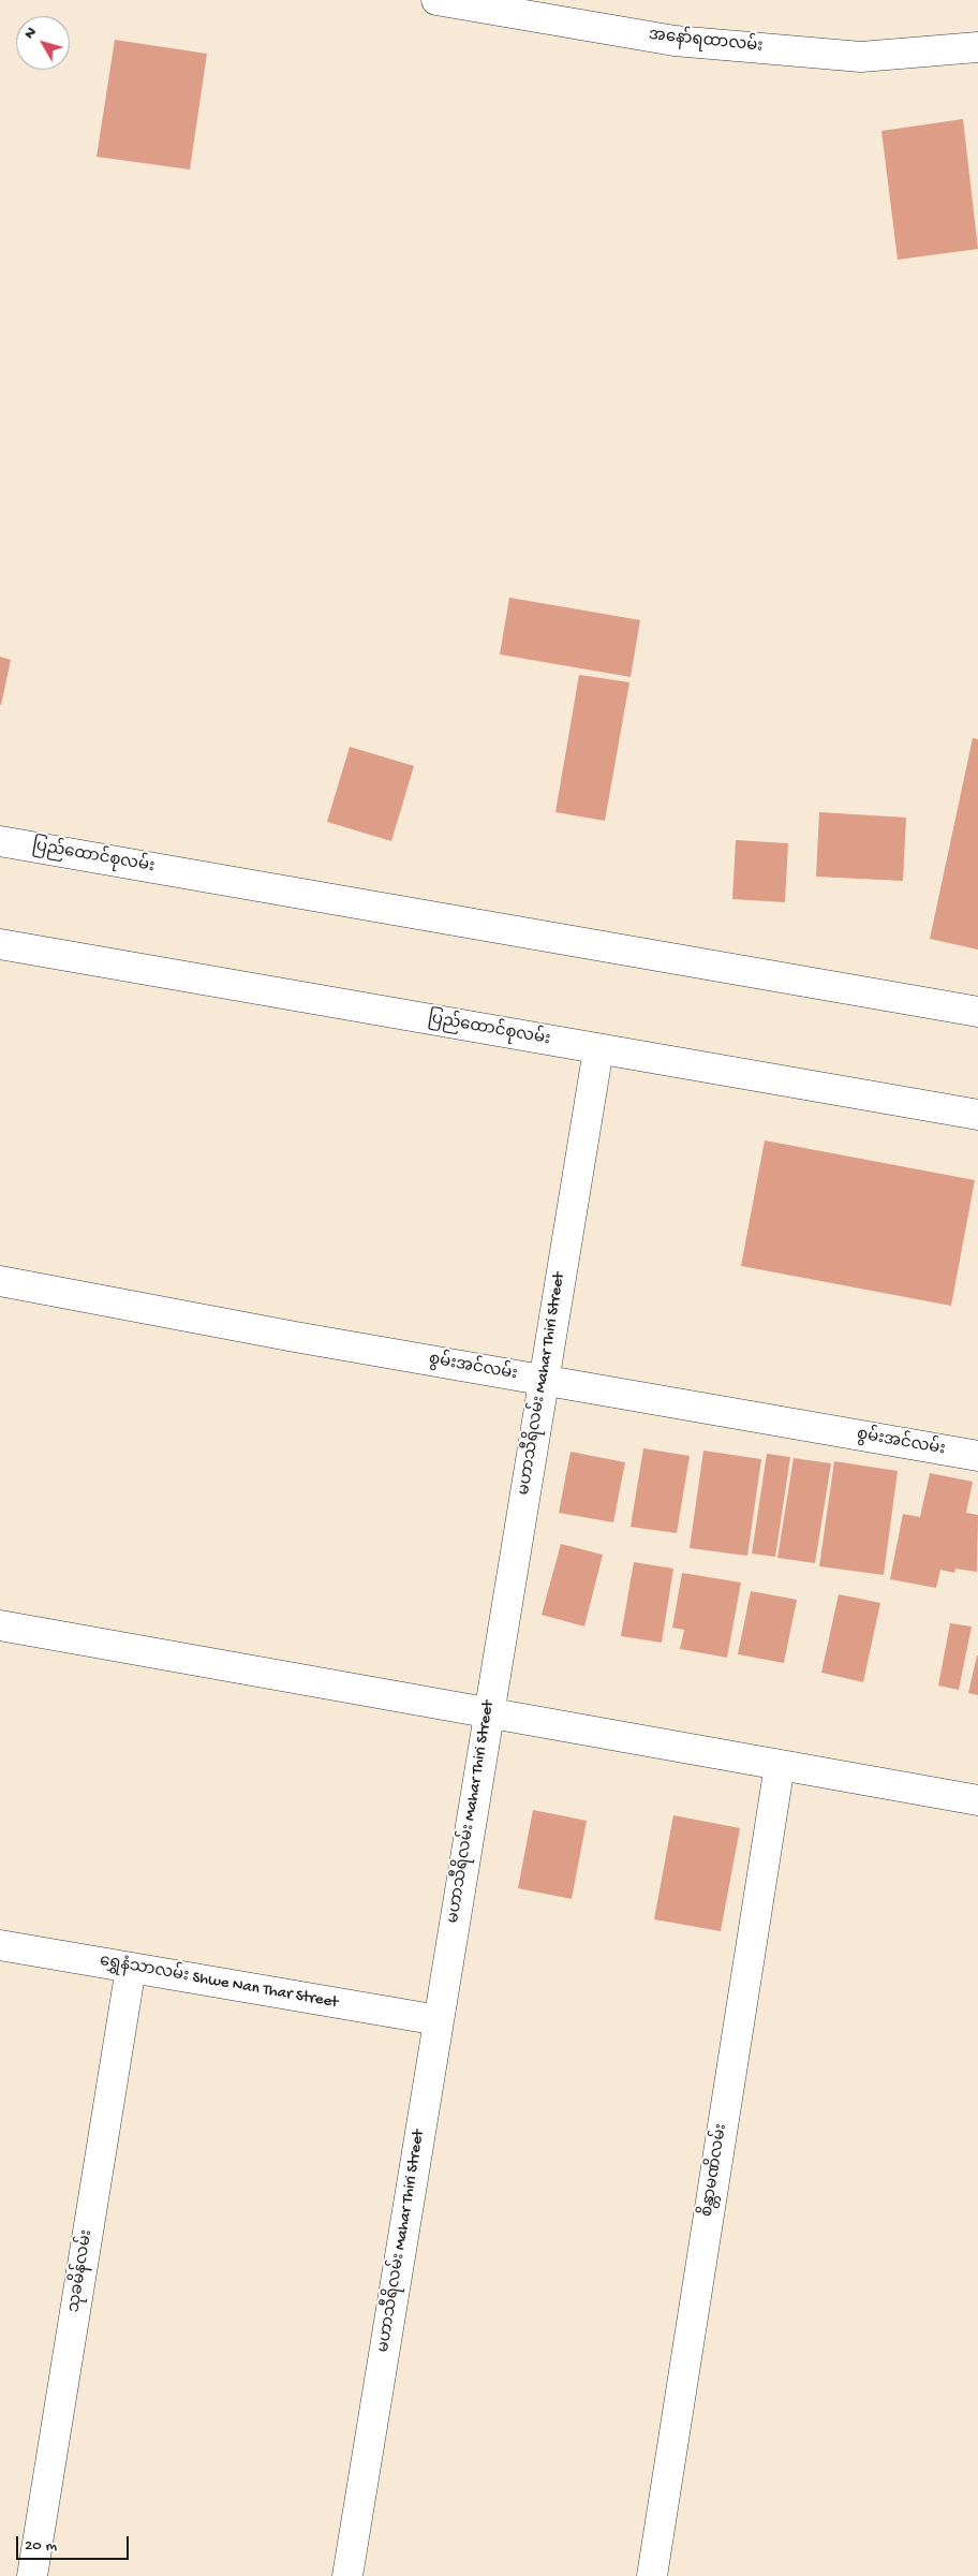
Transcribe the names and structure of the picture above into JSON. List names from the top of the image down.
{
  "streets": {
    "street": [
      "အနော်ရထာလမ်း",
      "ပြည်ထောင်စုလမ်း",
      "စွမ်းအင်လမ်း",
      "မဟာသီရိလမ်း Mahar Thiri Street",
      "ရွှေနံသာလမ်း Shwe Nan Thar Street",
      "စိန္တာမဏိလမ်း",
      "သုခမိန်လမ်း"
    ]
  },
  "crossings": [
    ["ပြည်ထောင်စုလမ်း", "မဟာသီရိလမ်း Mahar Thiri Street"],
    ["စွမ်းအင်လမ်း", "မဟာသီရိလမ်း Mahar Thiri Street"],
    ["မဟာသီရိလမ်း Mahar Thiri Street", "ရွှေနံသာလမ်း Shwe Nan Thar Street"],
    ["ရွှေနံသာလမ်း Shwe Nan Thar Street", "သုခမိန်လမ်း"]
  ],
  "scale_bar": "20 m",
  "north": "top left"
}
